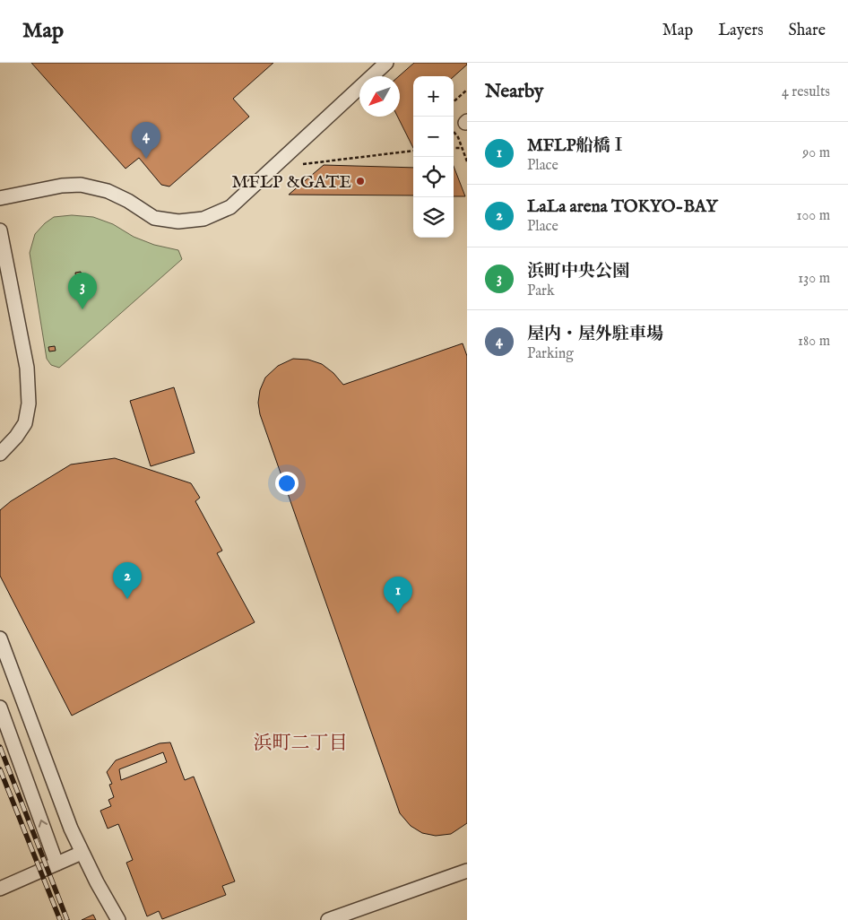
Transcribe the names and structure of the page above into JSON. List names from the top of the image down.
{
  "districts": ["浜町二丁目"],
  "places": ["MFLP &GATE"],
  "north": "bottom left",
  "page": {
    "header": "Map",
    "nav": ["Map", "Layers", "Share"],
    "heading": ["Nearby", "4 results"],
    "map_buttons": ["+", "−"],
    "list": [
      {
        "mark": "1",
        "name": "MFLP船橋Ⅰ",
        "note": "Place",
        "value": "90 m"
      },
      {
        "mark": "2",
        "name": "LaLa arena TOKYO-BAY",
        "note": "Place",
        "value": "100 m"
      },
      {
        "mark": "3",
        "name": "浜町中央公園",
        "note": "Park",
        "value": "130 m"
      },
      {
        "mark": "4",
        "name": "屋内・屋外駐車場",
        "note": "Parking",
        "value": "180 m"
      }
    ],
    "pins": [
      "4",
      "3",
      "2",
      "1"
    ]
  }
}
